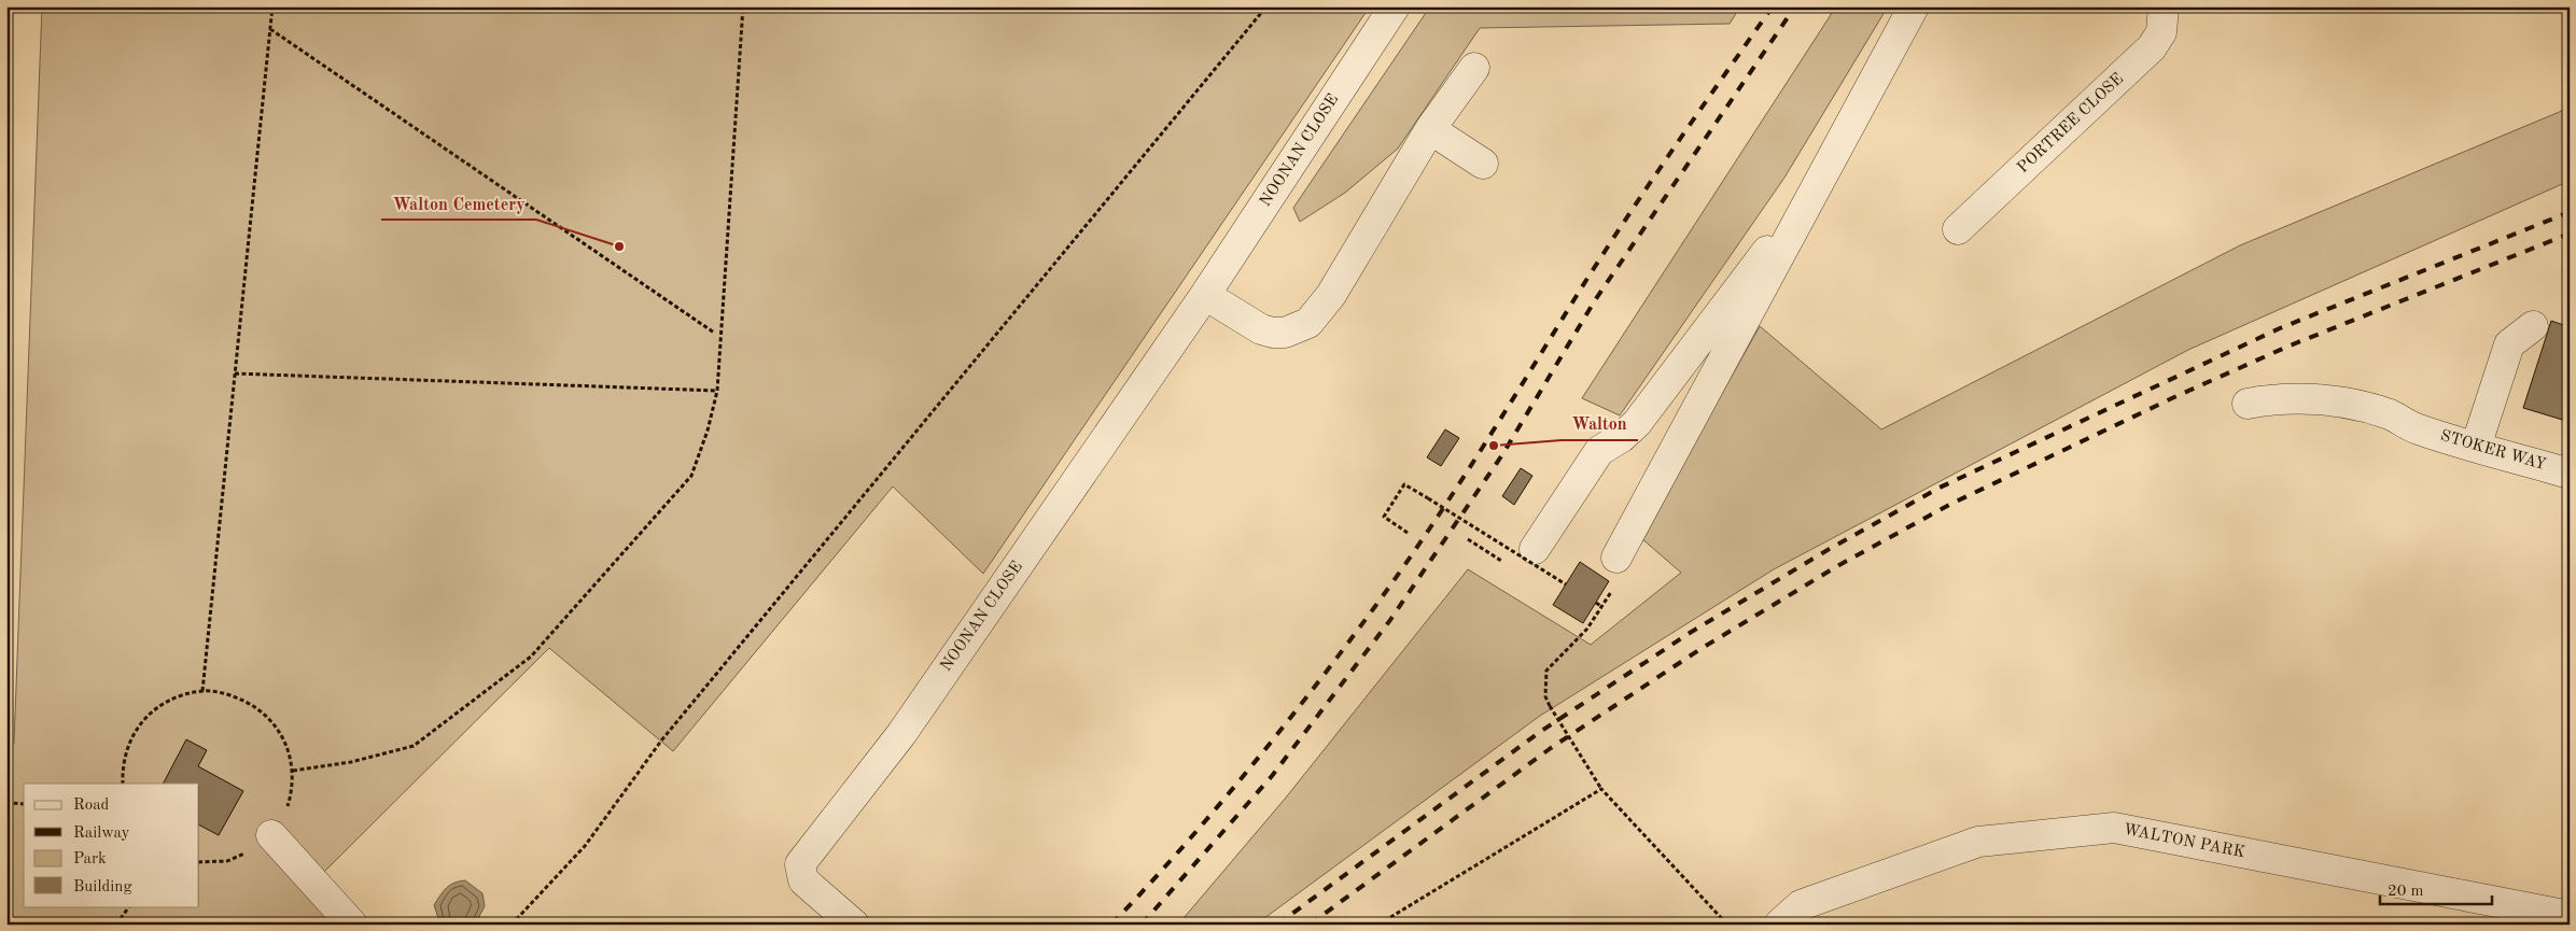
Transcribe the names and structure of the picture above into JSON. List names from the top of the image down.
{
  "streets": {
    "street": [
      "PORTREE CLOSE",
      "NOONAN CLOSE",
      "STOKER WAY",
      "WALTON PARK"
    ]
  },
  "places": ["Walton Cemetery", "Walton"],
  "legend": [
    "Road",
    "Railway",
    "Park",
    "Building"
  ],
  "scale_bar": "20 m"
}
